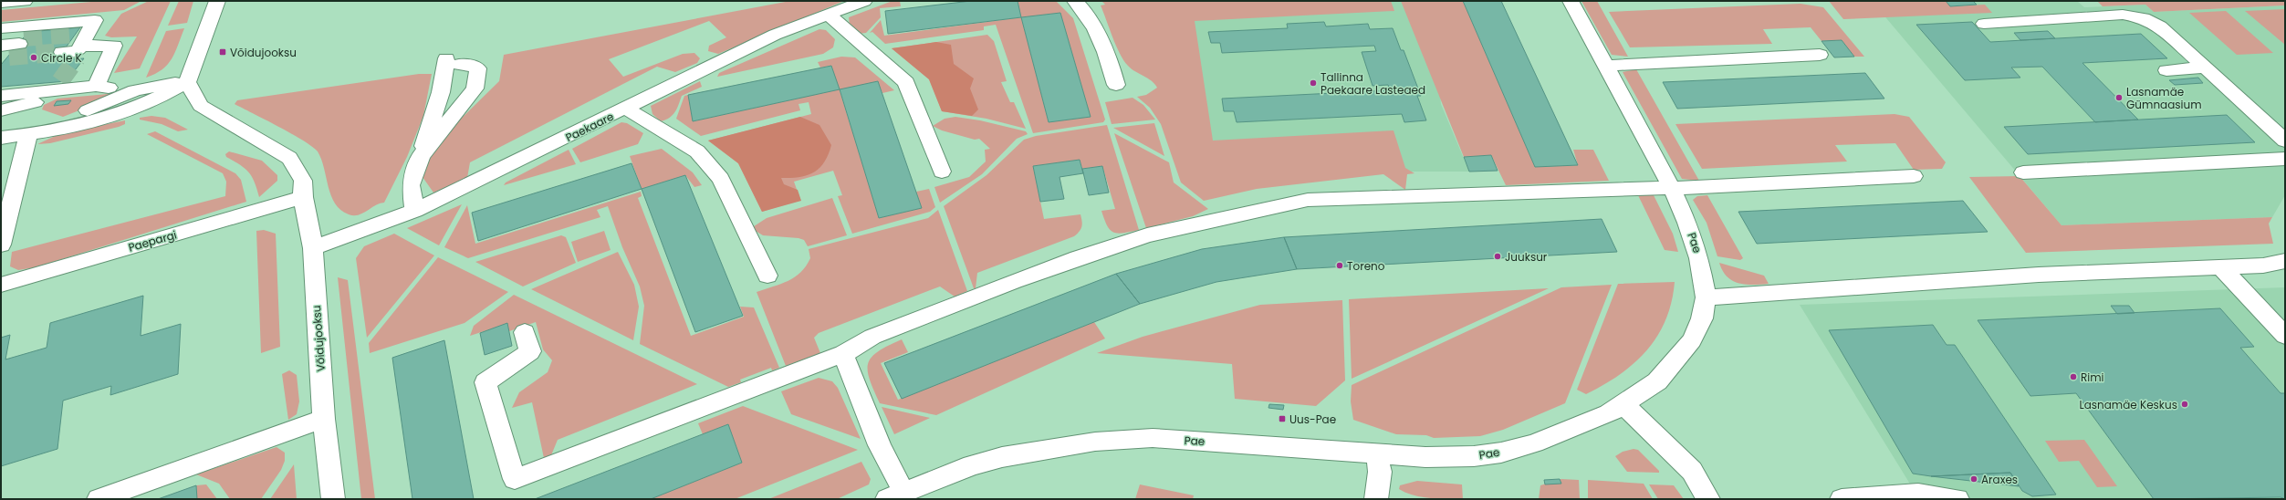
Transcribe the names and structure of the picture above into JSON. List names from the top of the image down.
{
  "streets": {
    "street": [
      "Paekaare",
      "Paepargi",
      "Pae",
      "Võidujooksu"
    ]
  },
  "crossings": [
    ["Paekaare", "Võidujooksu"],
    ["Paepargi", "Võidujooksu"]
  ],
  "places": {
    "transit": ["Võidujooksu", "Uus-Pae"],
    "other": [
      "Circle K",
      "Tallinna Paekaare Lasteaed",
      "Lasnamäe Gümnaasium",
      "Juuksur",
      "Toreno",
      "Rimi",
      "Lasnamäe Keskus",
      "Araxes"
    ]
  }
}
